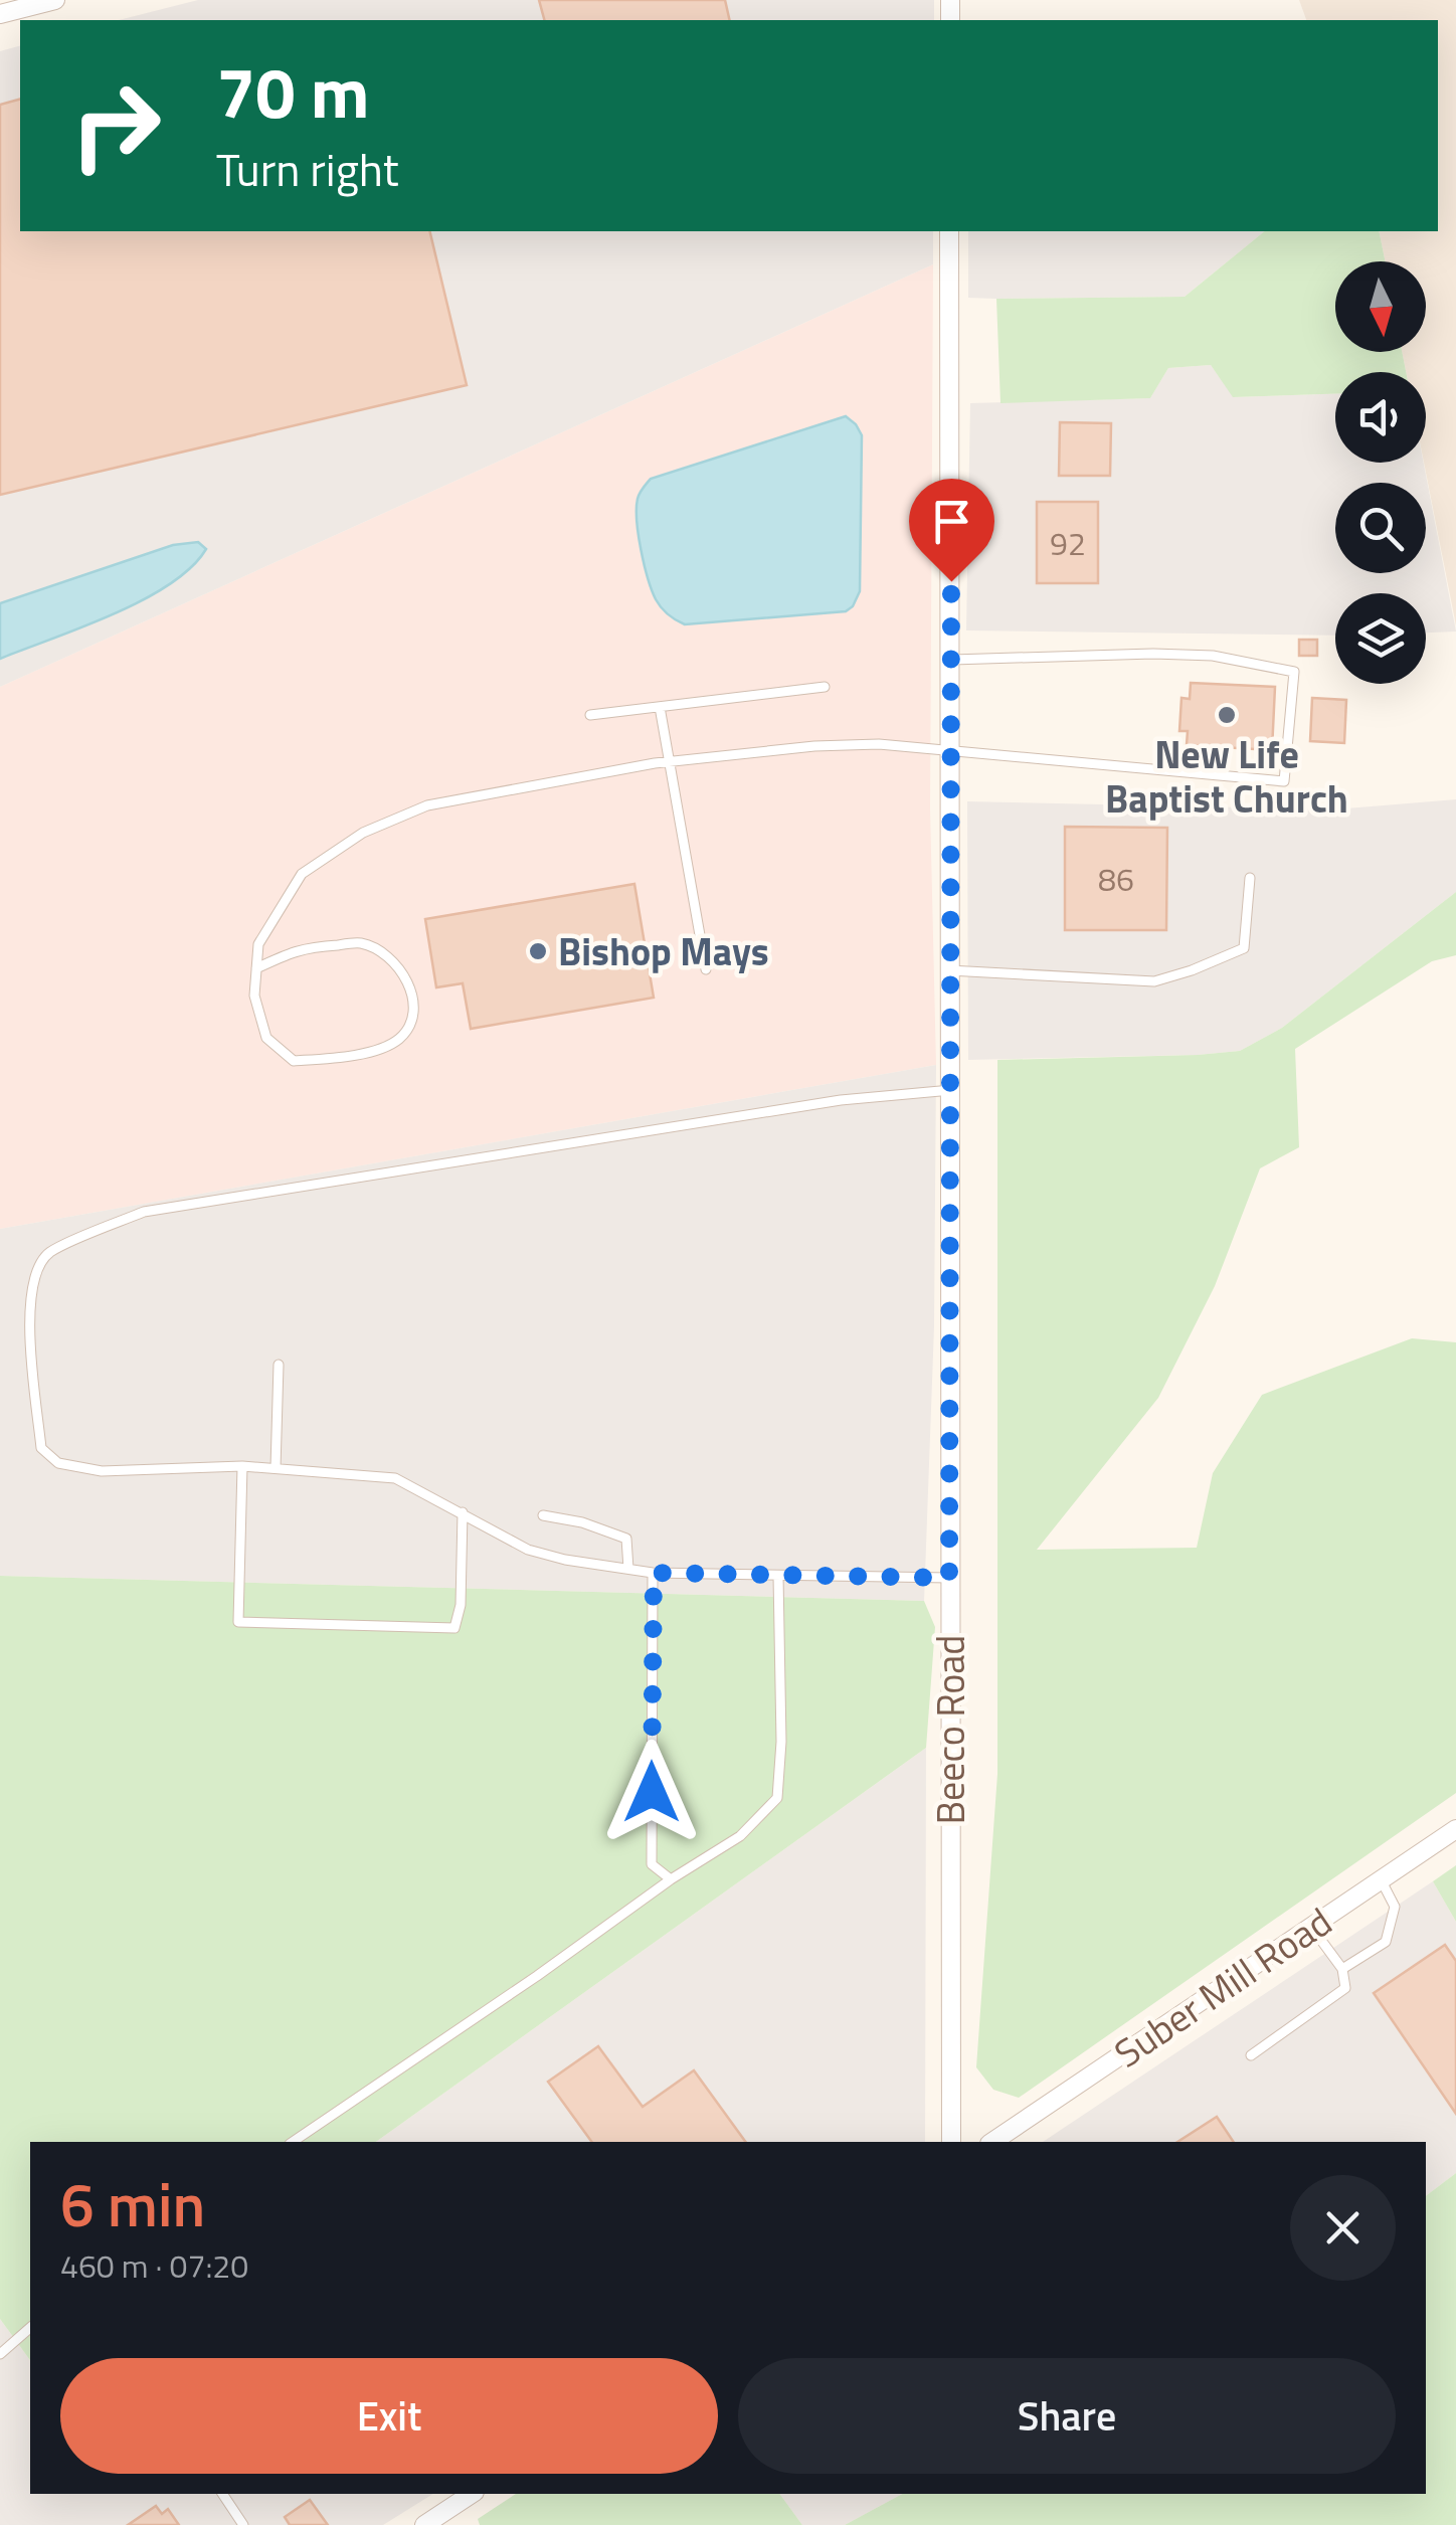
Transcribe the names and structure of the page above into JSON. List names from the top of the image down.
{
  "streets": {
    "street": ["Beeco Road", "Suber Mill Road"]
  },
  "places": ["New Life Baptist Church", "Bishop Mays"],
  "house_numbers": ["92", "86"],
  "north": "bottom",
  "page": {
    "turn": ["70 m", "Turn right"],
    "heading": ["6 min", "460 m · 07:20"],
    "buttons": ["Exit", "Share"]
  }
}
